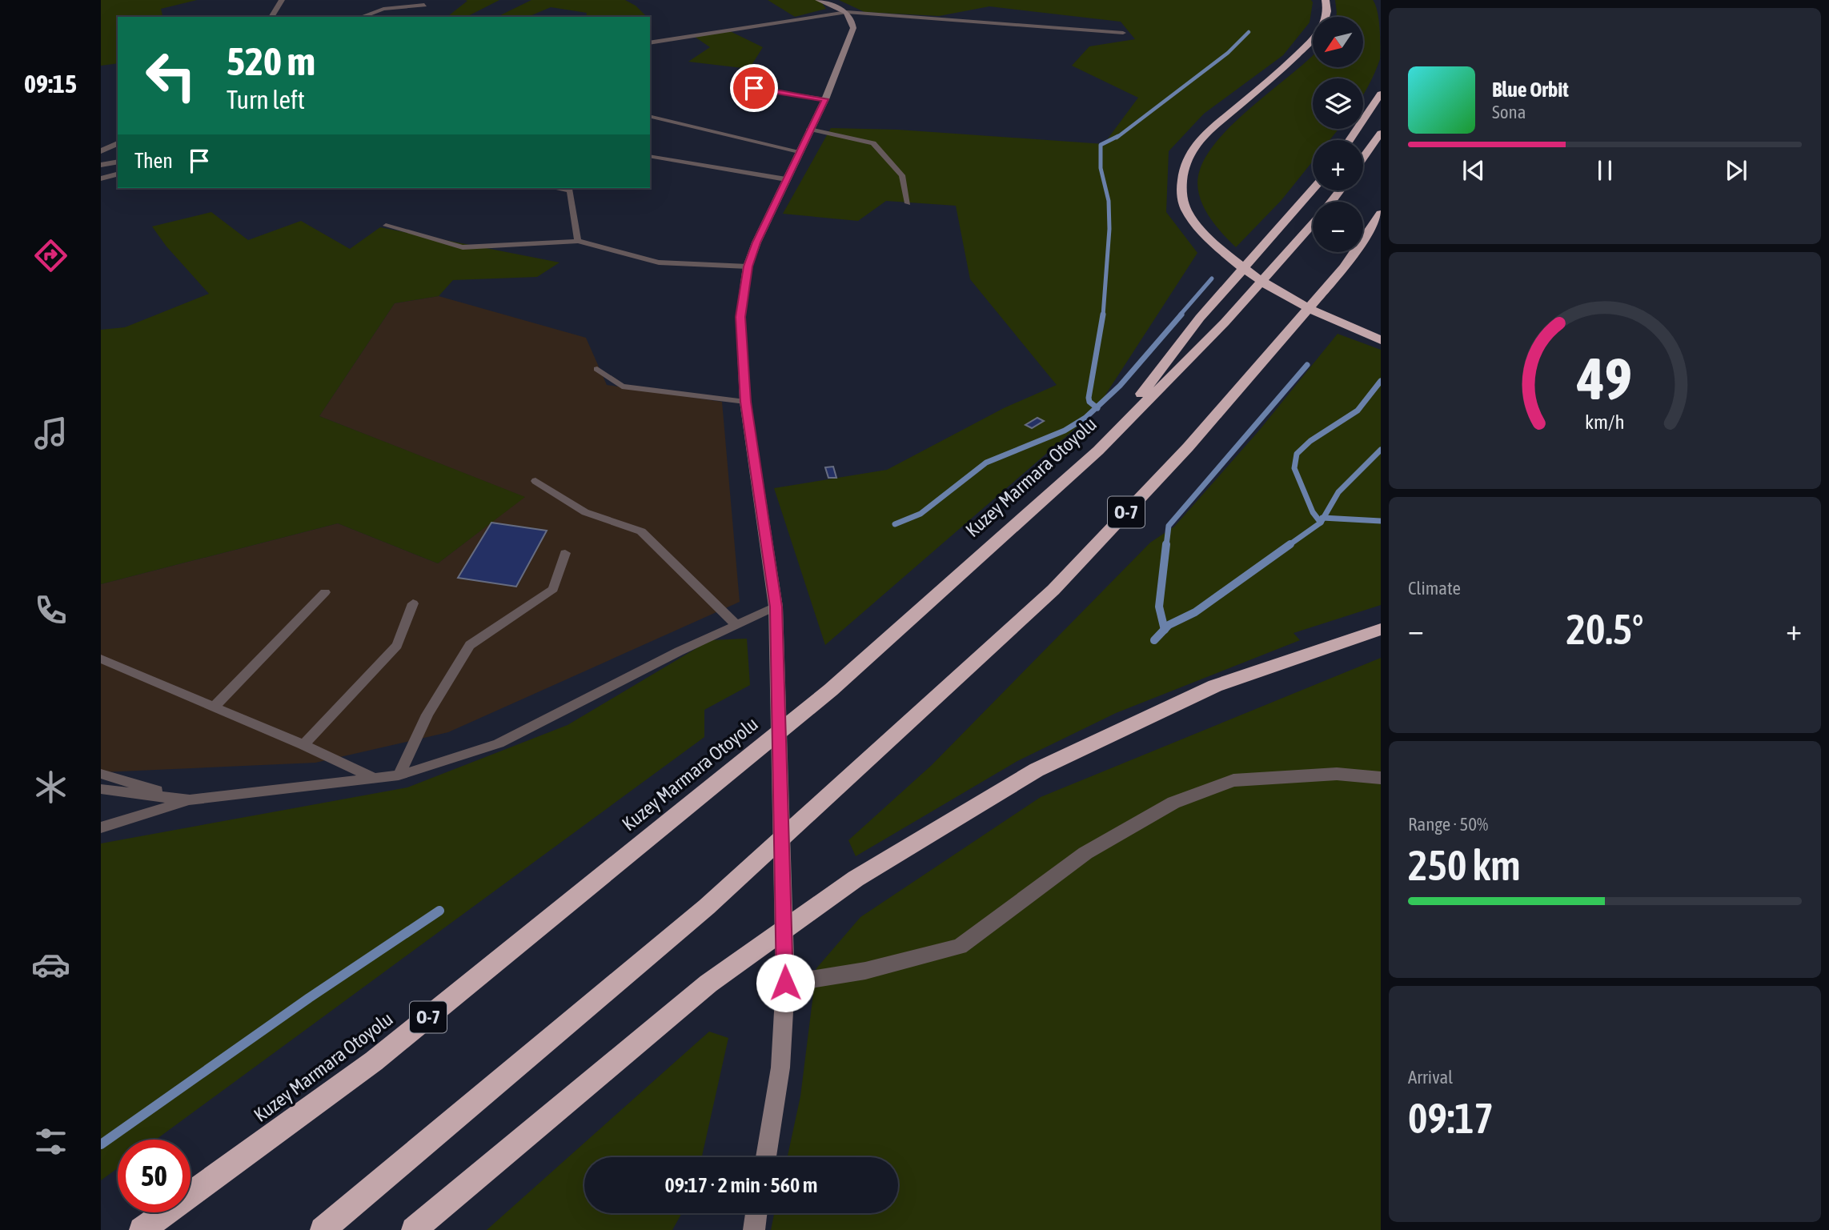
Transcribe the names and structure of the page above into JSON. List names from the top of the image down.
{
  "streets": {
    "highway": ["Kuzey Marmara Otoyolu", "O-7"]
  },
  "north": "bottom left",
  "page": {
    "tabs": "09:15",
    "map_buttons": ["+", "−"],
    "turn": ["520 m", "Turn left"],
    "song": ["Blue Orbit", "Sona"],
    "then": "Then",
    "tile": [
      "Climate",
      ["Range · 50%", "250 km"],
      ["Arrival", "09:17"]
    ],
    "heat": ["−", "20.5°", "+"],
    "limit": "50",
    "trip": "09:17 · 2 min · 560 m",
    "gauge": ["49", "km/h"]
  }
}
